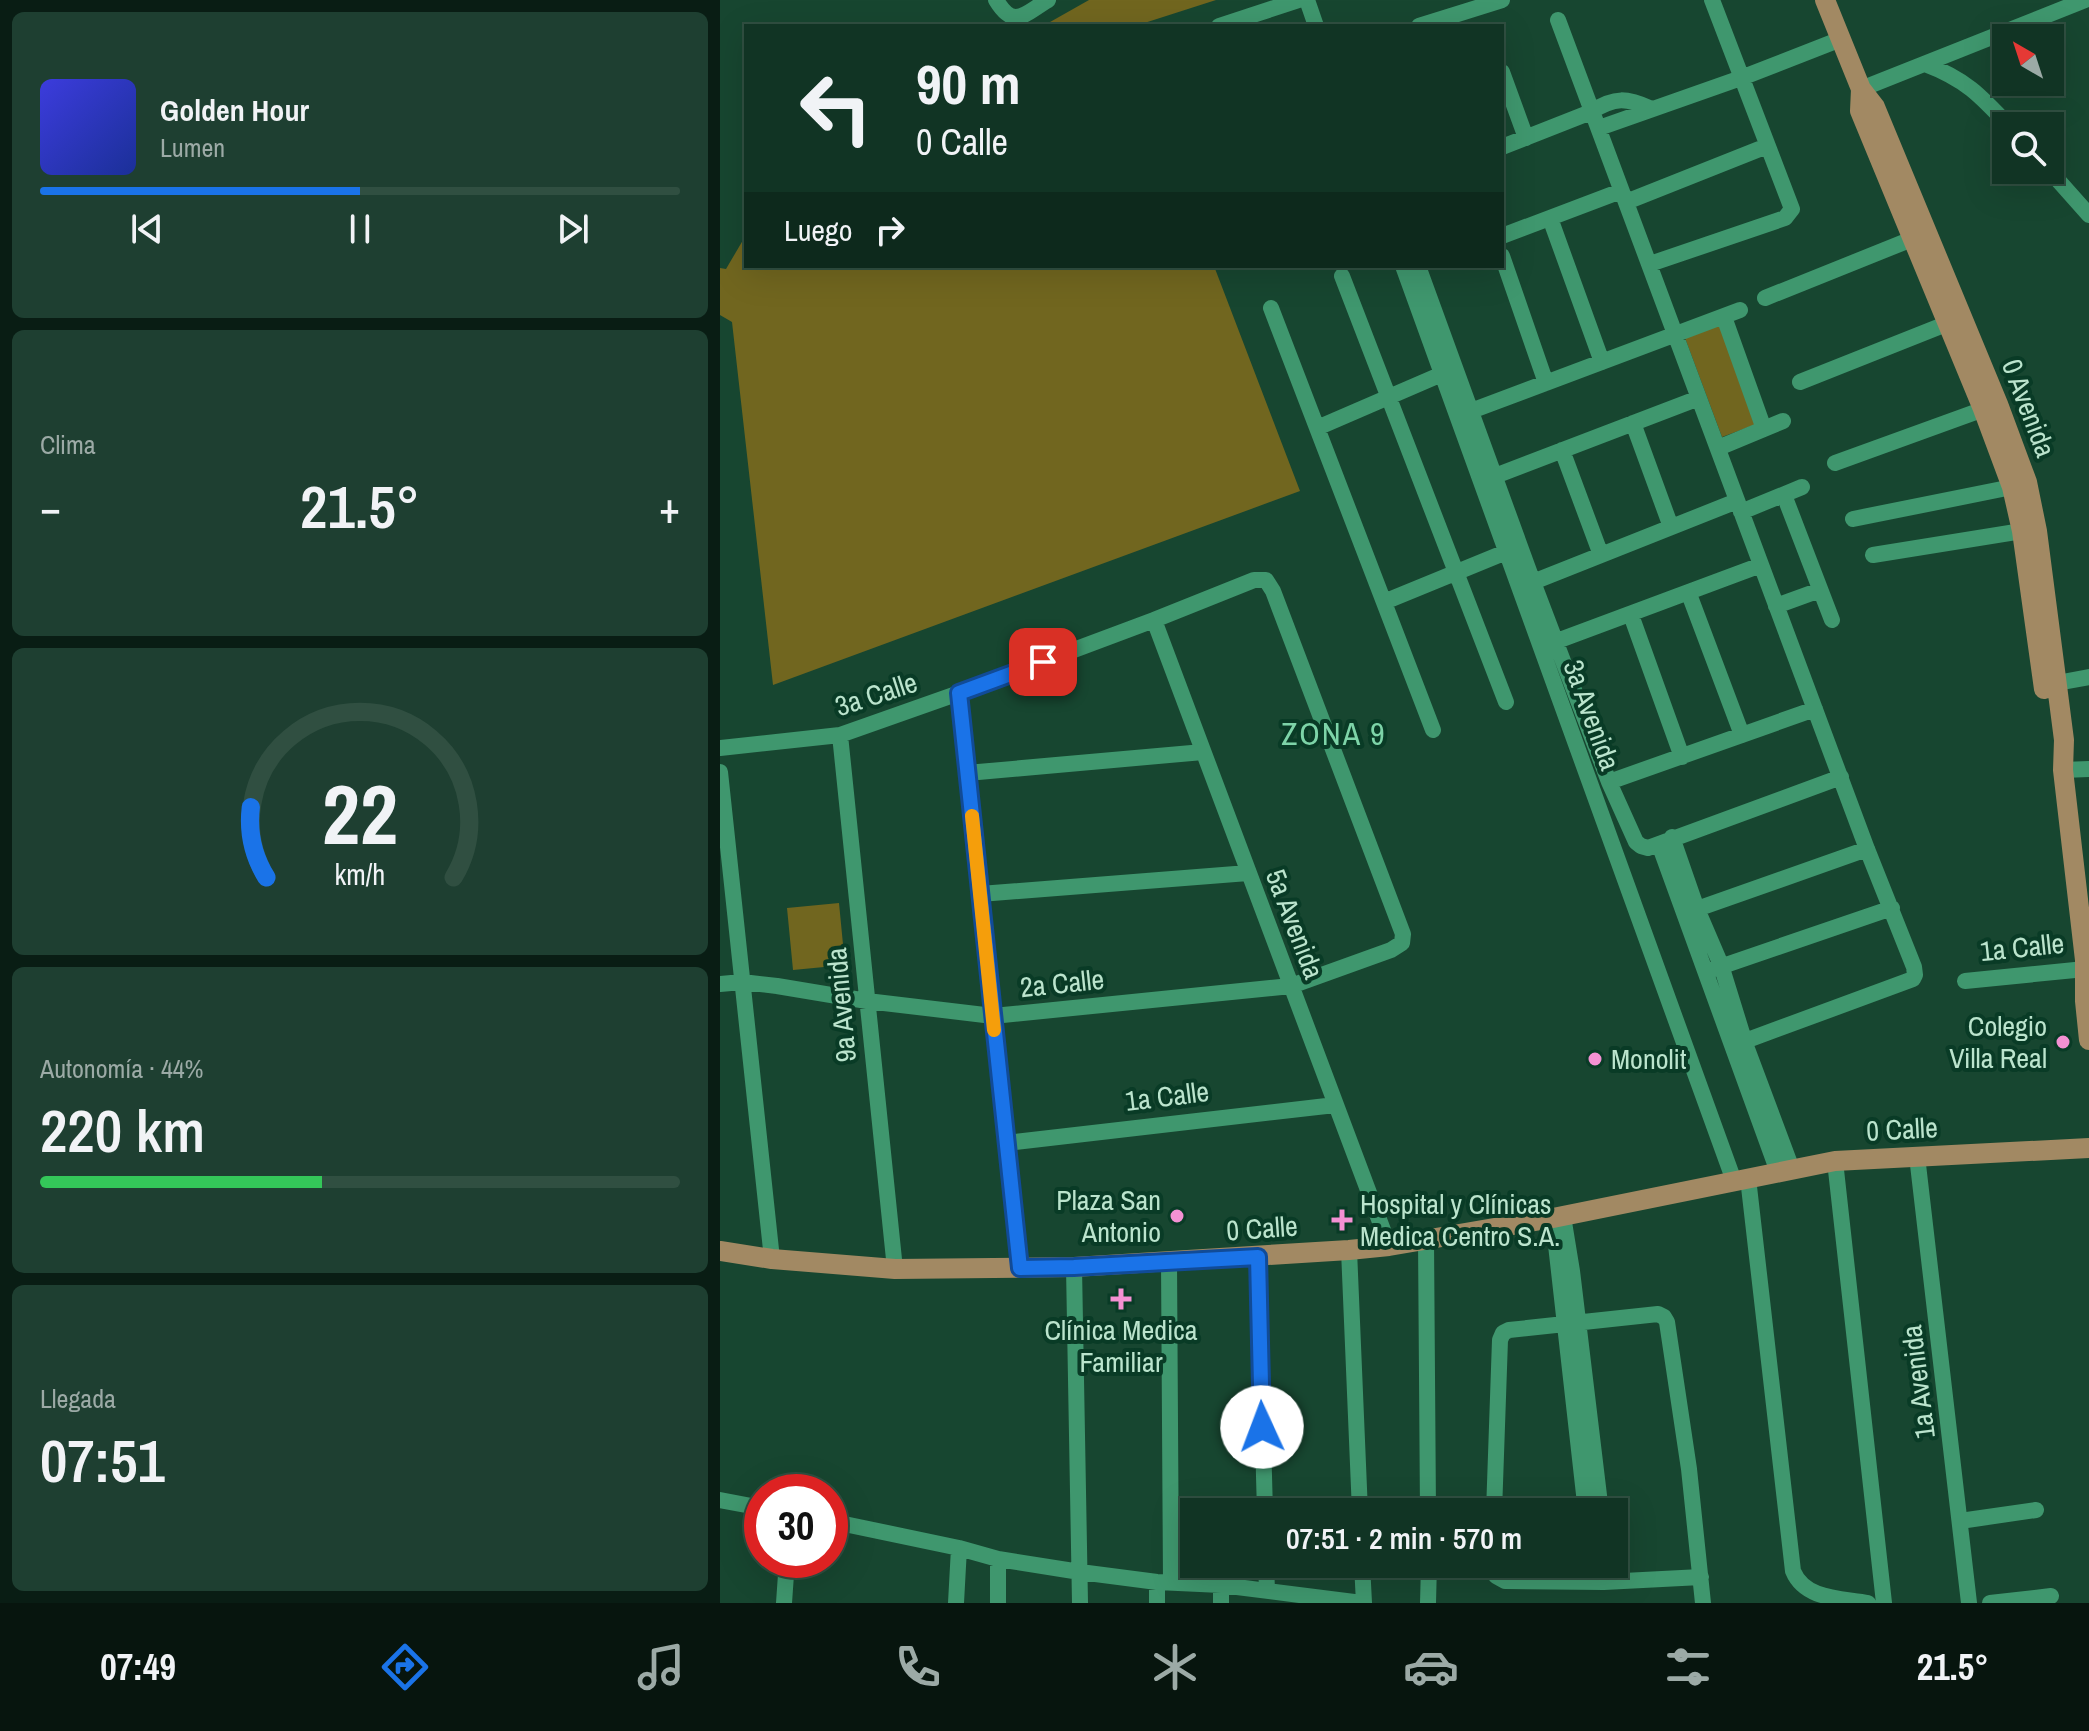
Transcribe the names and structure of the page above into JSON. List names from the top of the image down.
{
  "streets": {
    "main road": ["0 Avenida", "0 Calle"],
    "street": [
      "3a Calle",
      "3a Avenida",
      "5a Avenida",
      "1a Calle",
      "2a Calle",
      "9a Avenida",
      "1a Avenida"
    ]
  },
  "crossings": [
    ["0 Avenida", "1a Calle"],
    ["3a Calle", "5a Avenida"],
    ["3a Calle", "2a Calle"],
    ["3a Calle", "9a Avenida"],
    ["3a Avenida", "0 Calle"],
    ["5a Avenida", "1a Calle"],
    ["5a Avenida", "2a Calle"],
    ["5a Avenida", "0 Calle"],
    ["2a Calle", "9a Avenida"],
    ["9a Avenida", "0 Calle"],
    ["0 Calle", "1a Avenida"]
  ],
  "districts": ["ZONA 9"],
  "places": {
    "other": ["Colegio Villa Real", "Monolit", "Plaza San Antonio"],
    "health": ["Hospital y Clínicas Medica Centro S.A.", "Clínica Medica Familiar"]
  },
  "north": "top left",
  "page": {
    "turn": ["90 m", "0 Calle"],
    "song": ["Golden Hour", "Lumen"],
    "then": "Luego",
    "tile": [
      "Clima",
      ["Autonomía · 44%", "220 km"],
      ["Llegada", "07:51"]
    ],
    "heat": ["−", "21.5°", "+"],
    "limit": "30",
    "trip": "07:51 · 2 min · 570 m",
    "tabs": ["07:49", "21.5°"],
    "gauge": ["22", "km/h"]
  }
}
